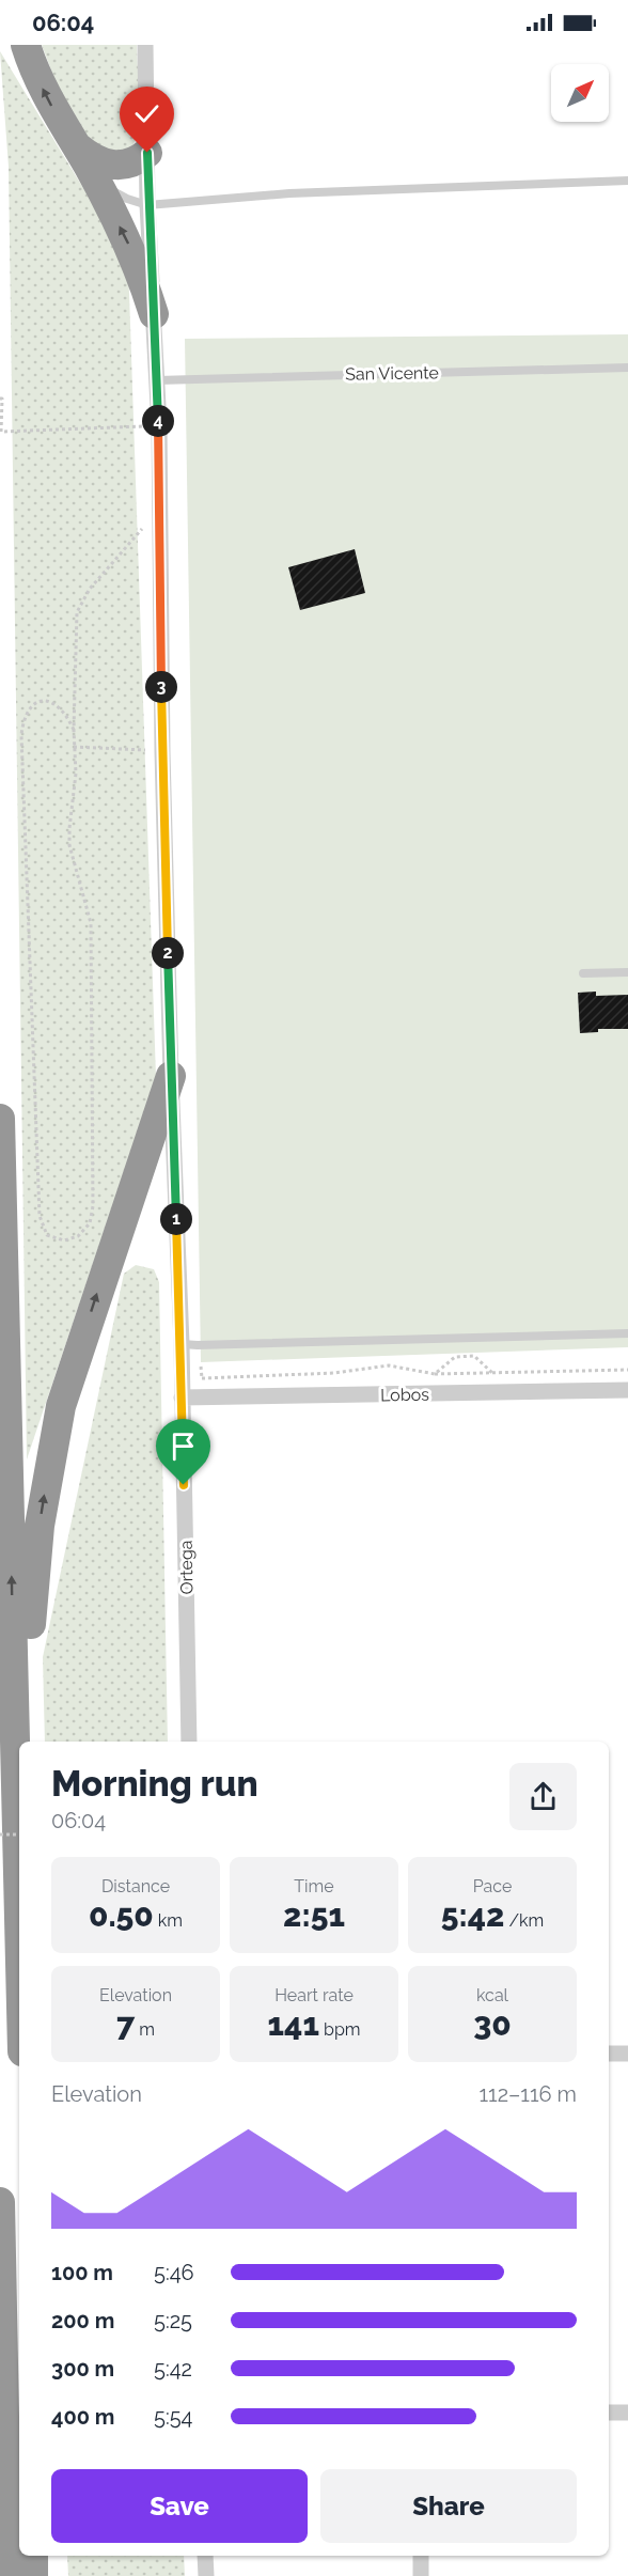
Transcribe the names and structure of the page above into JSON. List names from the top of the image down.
{
  "streets": {
    "street": ["Lobos", "Ortega"],
    "lane": ["San Vicente"]
  },
  "crossings": [
    ["San Vicente", "Ortega"],
    ["Lobos", "Ortega"]
  ],
  "north": "top right",
  "page": {
    "status": "06:04",
    "pins": [
      "4",
      "3",
      "2",
      "1"
    ],
    "heading": ["Morning run", "06:04"],
    "stats": [
      ["Distance", "0.50 km"],
      ["Time", "2:51"],
      ["Pace", "5:42 /km"],
      ["Elevation", "7 m"],
      ["Heart rate", "141 bpm"],
      ["kcal", "30"]
    ],
    "chart": ["Elevation", "112–116 m"],
    "list": [
      {
        "name": "100 m",
        "note": "5:46"
      },
      {
        "name": "200 m",
        "note": "5:25"
      },
      {
        "name": "300 m",
        "note": "5:42"
      },
      {
        "name": "400 m",
        "note": "5:54"
      }
    ],
    "buttons": ["Save", "Share"]
  }
}
